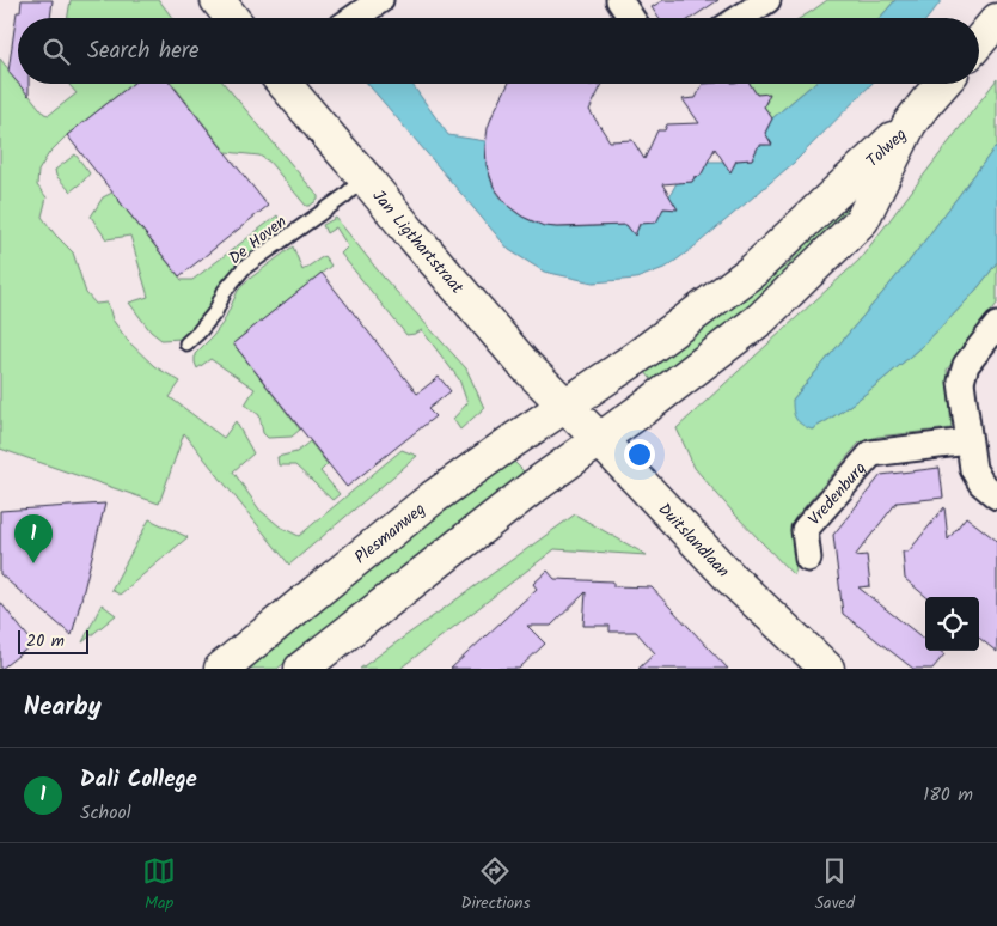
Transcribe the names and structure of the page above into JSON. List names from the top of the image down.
{
  "streets": {
    "main road": [
      "Tolweg",
      "Jan Ligthartstraat",
      "Plesmanweg",
      "Duitslandlaan"
    ],
    "street": ["Vredenburg"],
    "lane": ["De Hoven"]
  },
  "crossings": [
    ["Tolweg", "Jan Ligthartstraat"],
    ["Tolweg", "Plesmanweg"],
    ["Tolweg", "Duitslandlaan"],
    ["De Hoven", "Jan Ligthartstraat"],
    ["Jan Ligthartstraat", "Plesmanweg"],
    ["Jan Ligthartstraat", "Duitslandlaan"],
    ["Plesmanweg", "Duitslandlaan"]
  ],
  "scale_bar": "20 m",
  "page": {
    "search": "Search here",
    "pins": "1",
    "scale": "20 m",
    "heading": "Nearby",
    "list": [
      {
        "mark": "1",
        "name": "Dali College",
        "note": "School",
        "value": "180 m"
      }
    ],
    "nav": ["Map", "Directions", "Saved"]
  }
}
